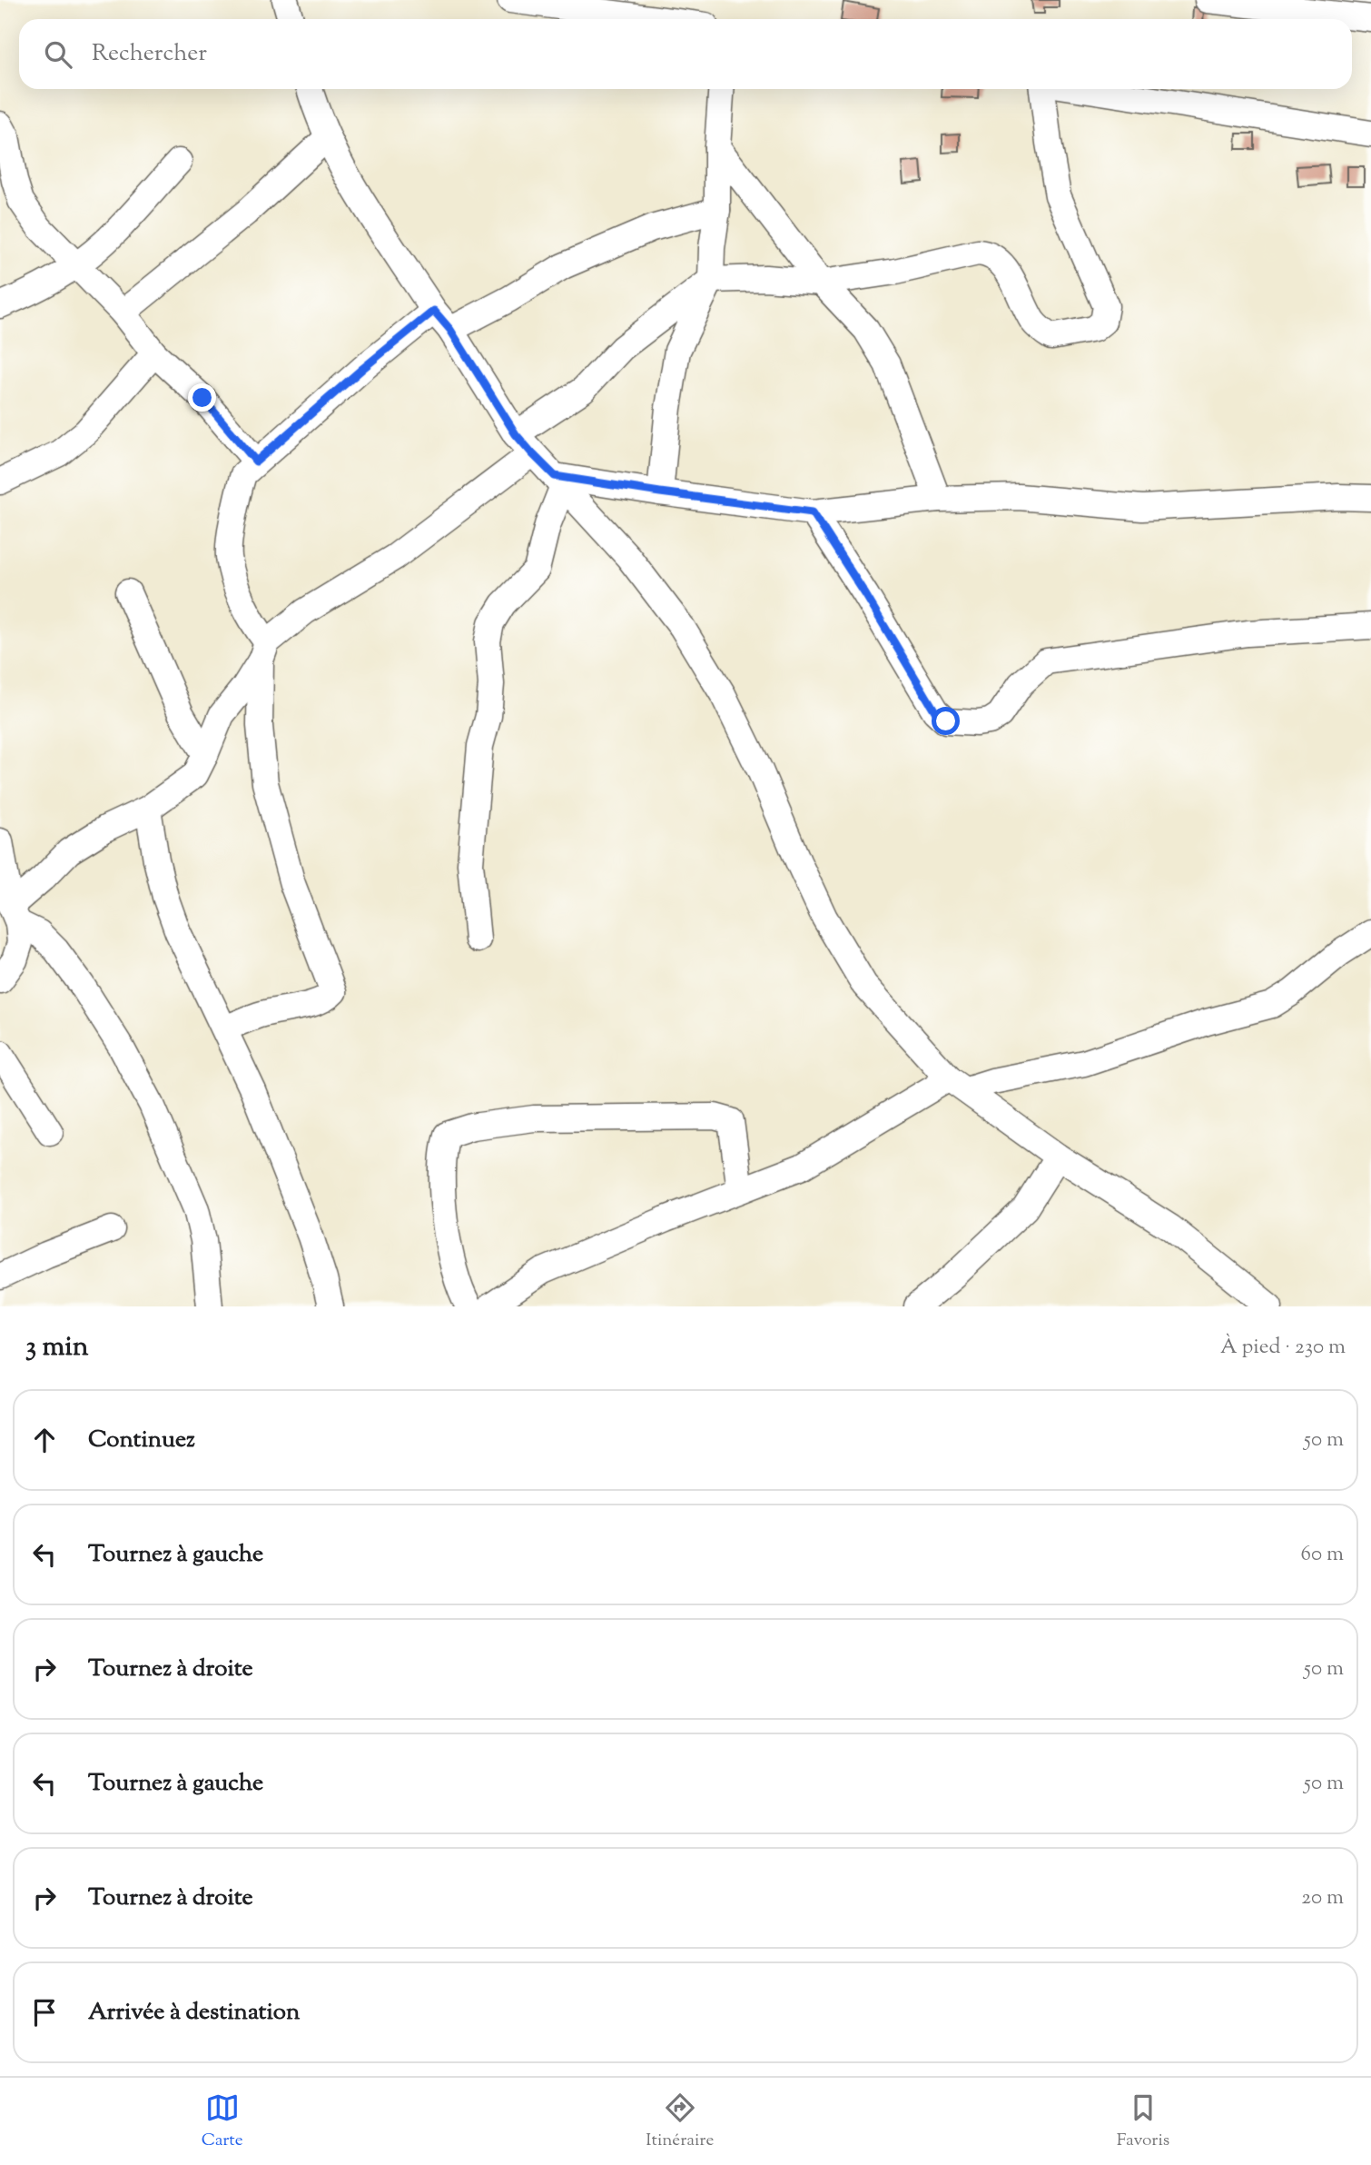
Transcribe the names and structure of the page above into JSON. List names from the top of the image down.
{
  "page": {
    "search": "Rechercher",
    "heading": ["3 min", "À pied · 230 m"],
    "list": [
      ["Continuez", "50 m"],
      ["Tournez à gauche", "60 m"],
      ["Tournez à droite", "50 m"],
      ["Tournez à gauche", "50 m"],
      ["Tournez à droite", "20 m"],
      "Arrivée à destination"
    ],
    "nav": ["Carte", "Itinéraire", "Favoris"]
  }
}
